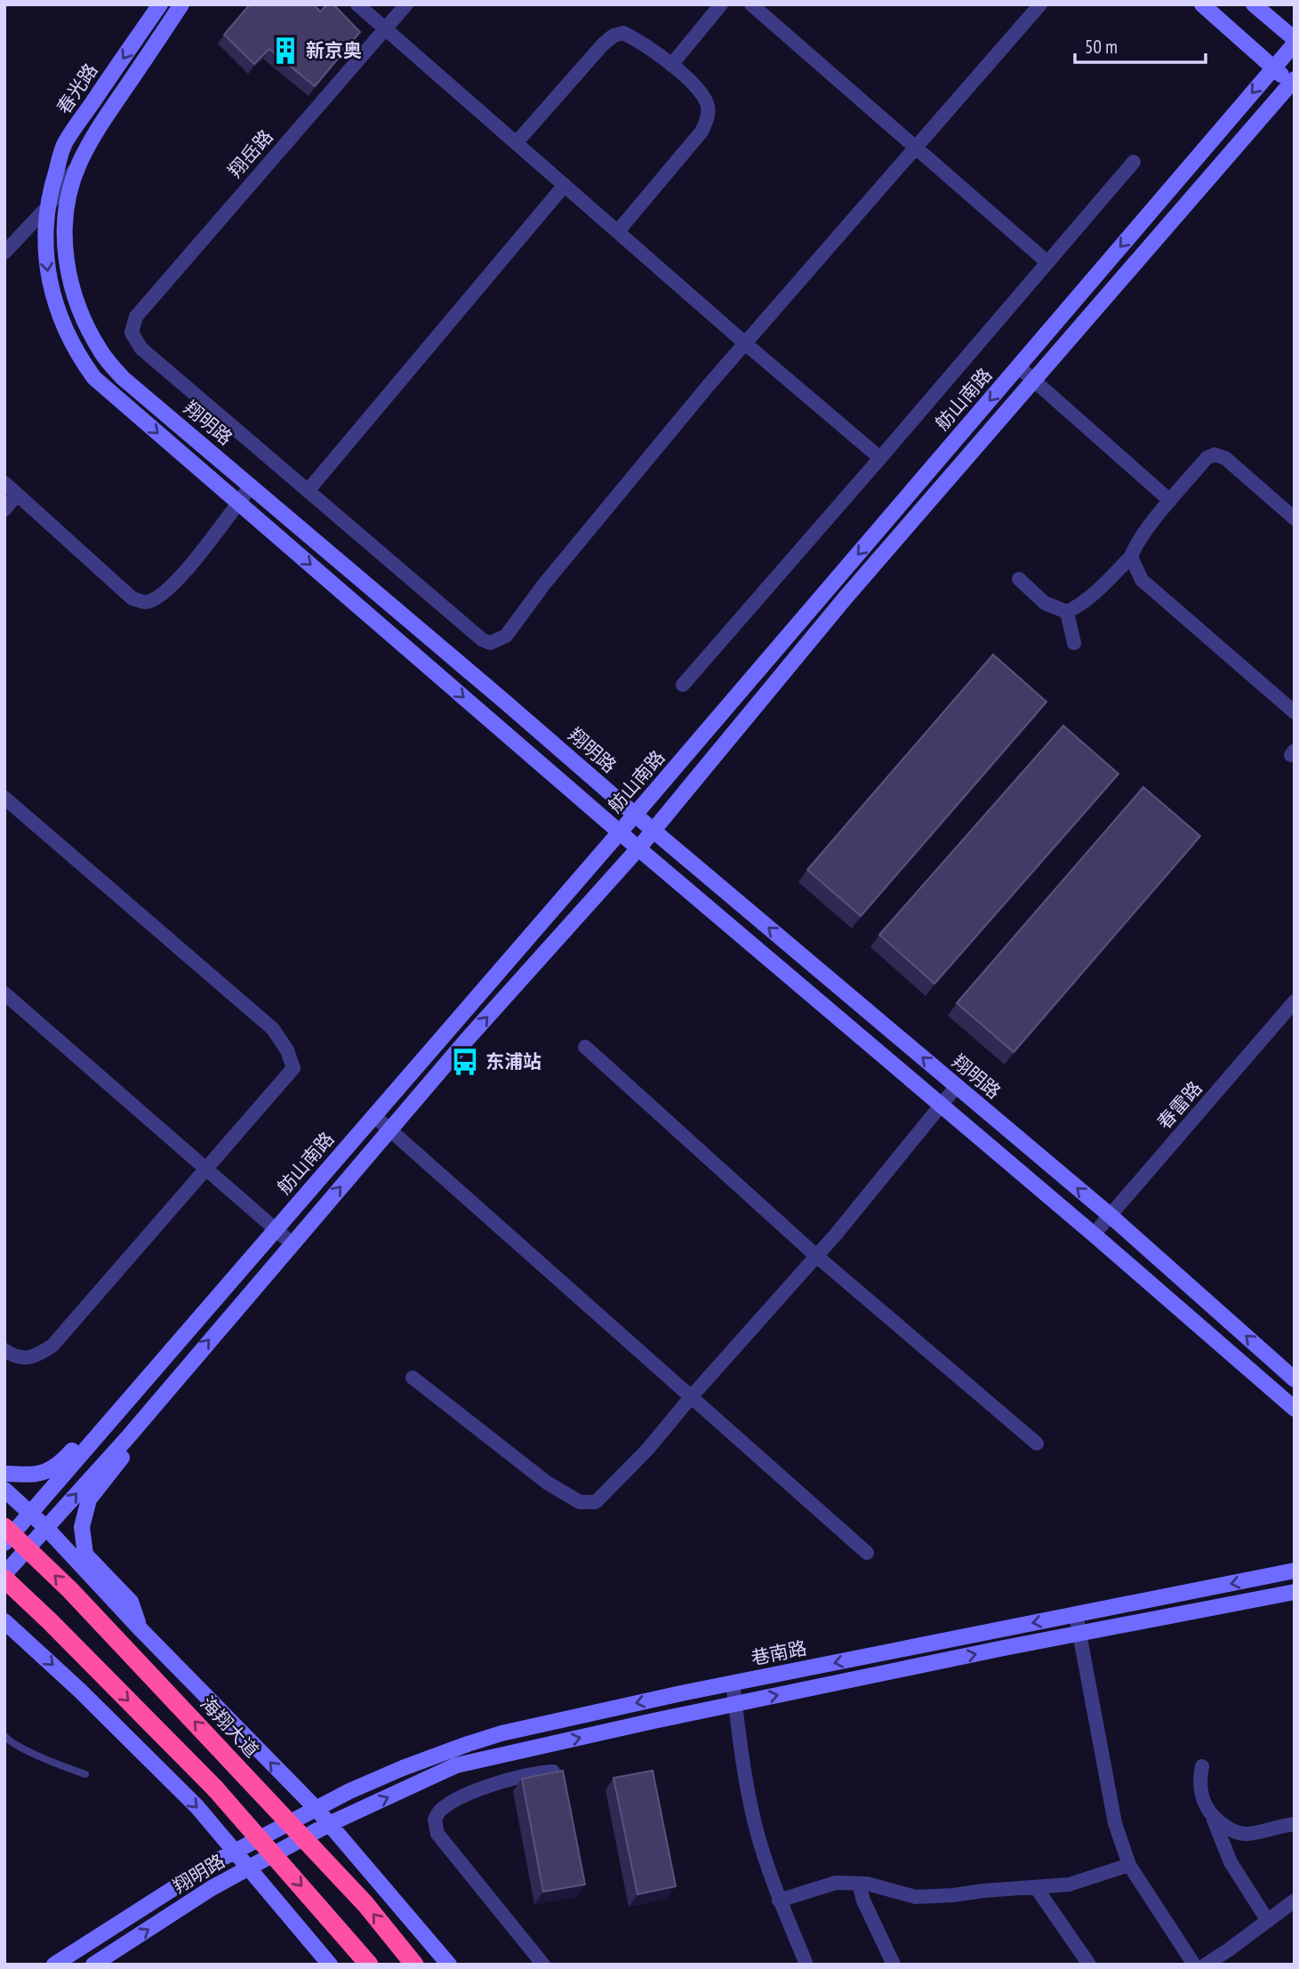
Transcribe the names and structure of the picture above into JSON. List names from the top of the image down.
{
  "streets": {
    "highway": ["海翔大道"],
    "street": [
      "春光路",
      "翔岳路",
      "舫山南路",
      "翔明路",
      "春雷路",
      "巷南路"
    ]
  },
  "crossings": [
    ["春光路", "翔明路"],
    ["舫山南路", "翔明路"],
    ["翔明路", "春雷路"],
    ["翔明路", "巷南路"]
  ],
  "places": {
    "building": ["新京奥"],
    "bus stop": ["东浦站"]
  },
  "scale_bar": "50 m"
}
